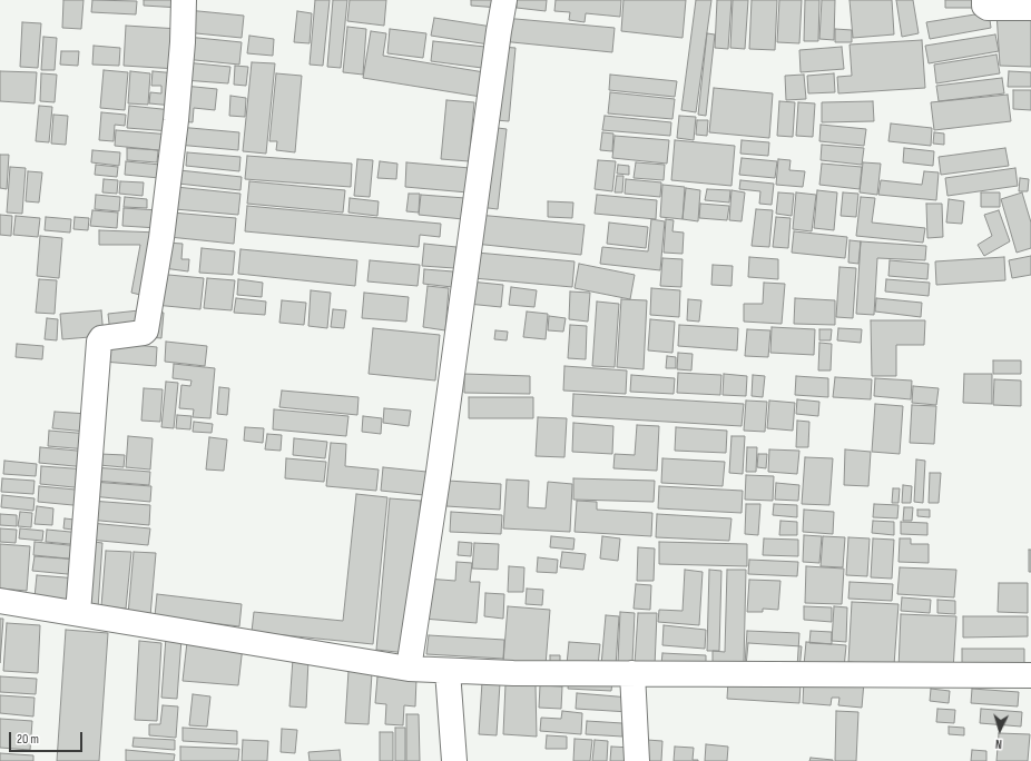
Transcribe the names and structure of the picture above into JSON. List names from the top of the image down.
{
  "scale_bar": "20 m",
  "north": "bottom"
}
